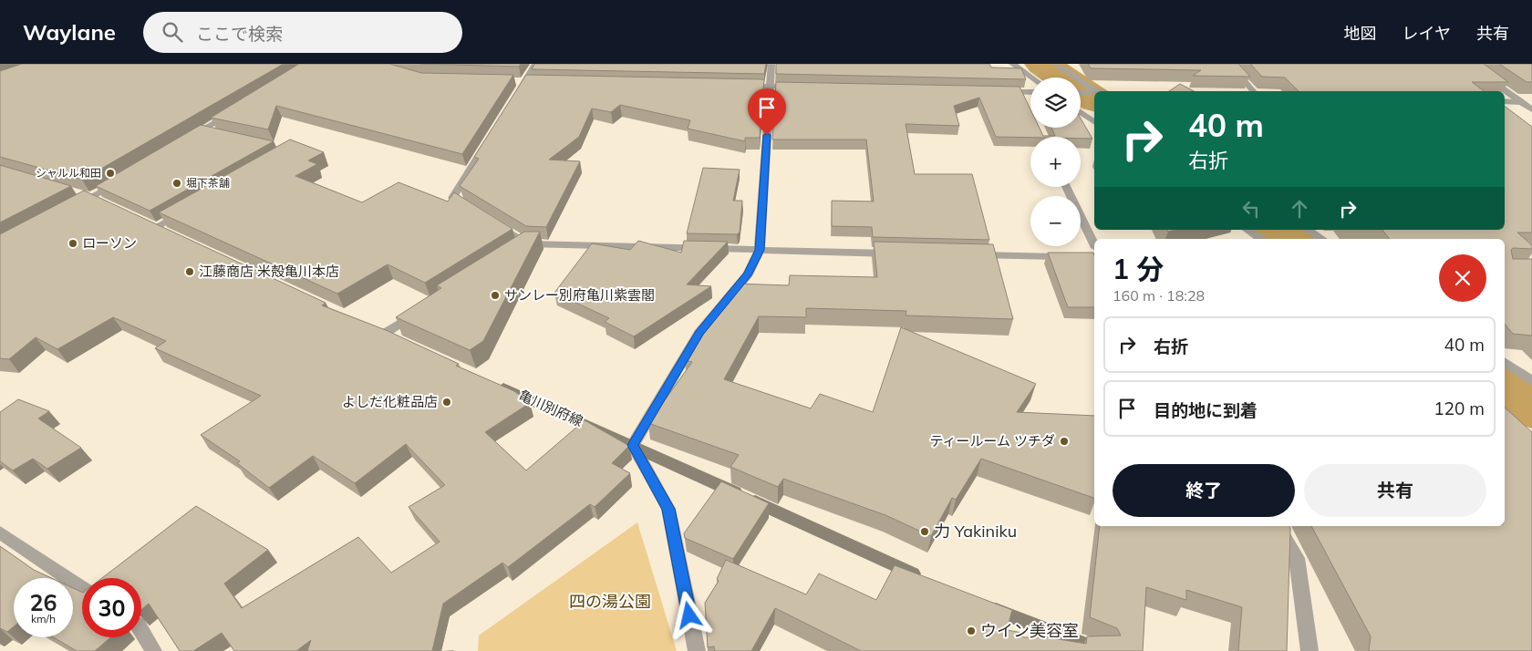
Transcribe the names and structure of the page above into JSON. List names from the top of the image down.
{
  "streets": {
    "main road": ["亀川別府線"]
  },
  "parks": ["四の湯公園"],
  "places": [
    "シャルル和田",
    "堀下茶舗",
    "ローソン",
    "江藤商店 米殻亀川本店",
    "サンレー別府亀川紫雲閣",
    "よしだ化粧品店",
    "ティールーム ツチダ",
    "力 Yakiniku",
    "ウイン美容室"
  ],
  "page": {
    "header": "Waylane",
    "search": "ここで検索",
    "nav": ["地図", "レイヤ", "共有"],
    "map_buttons": ["+", "−"],
    "turn": ["40 m", "右折"],
    "heading": ["1 分", "160 m · 18:28"],
    "list": [
      {
        "name": "右折",
        "value": "40 m"
      },
      {
        "name": "目的地に到着",
        "value": "120 m"
      }
    ],
    "buttons": ["終了", "共有"],
    "speed": "26 km/h",
    "limit": "30"
  }
}
